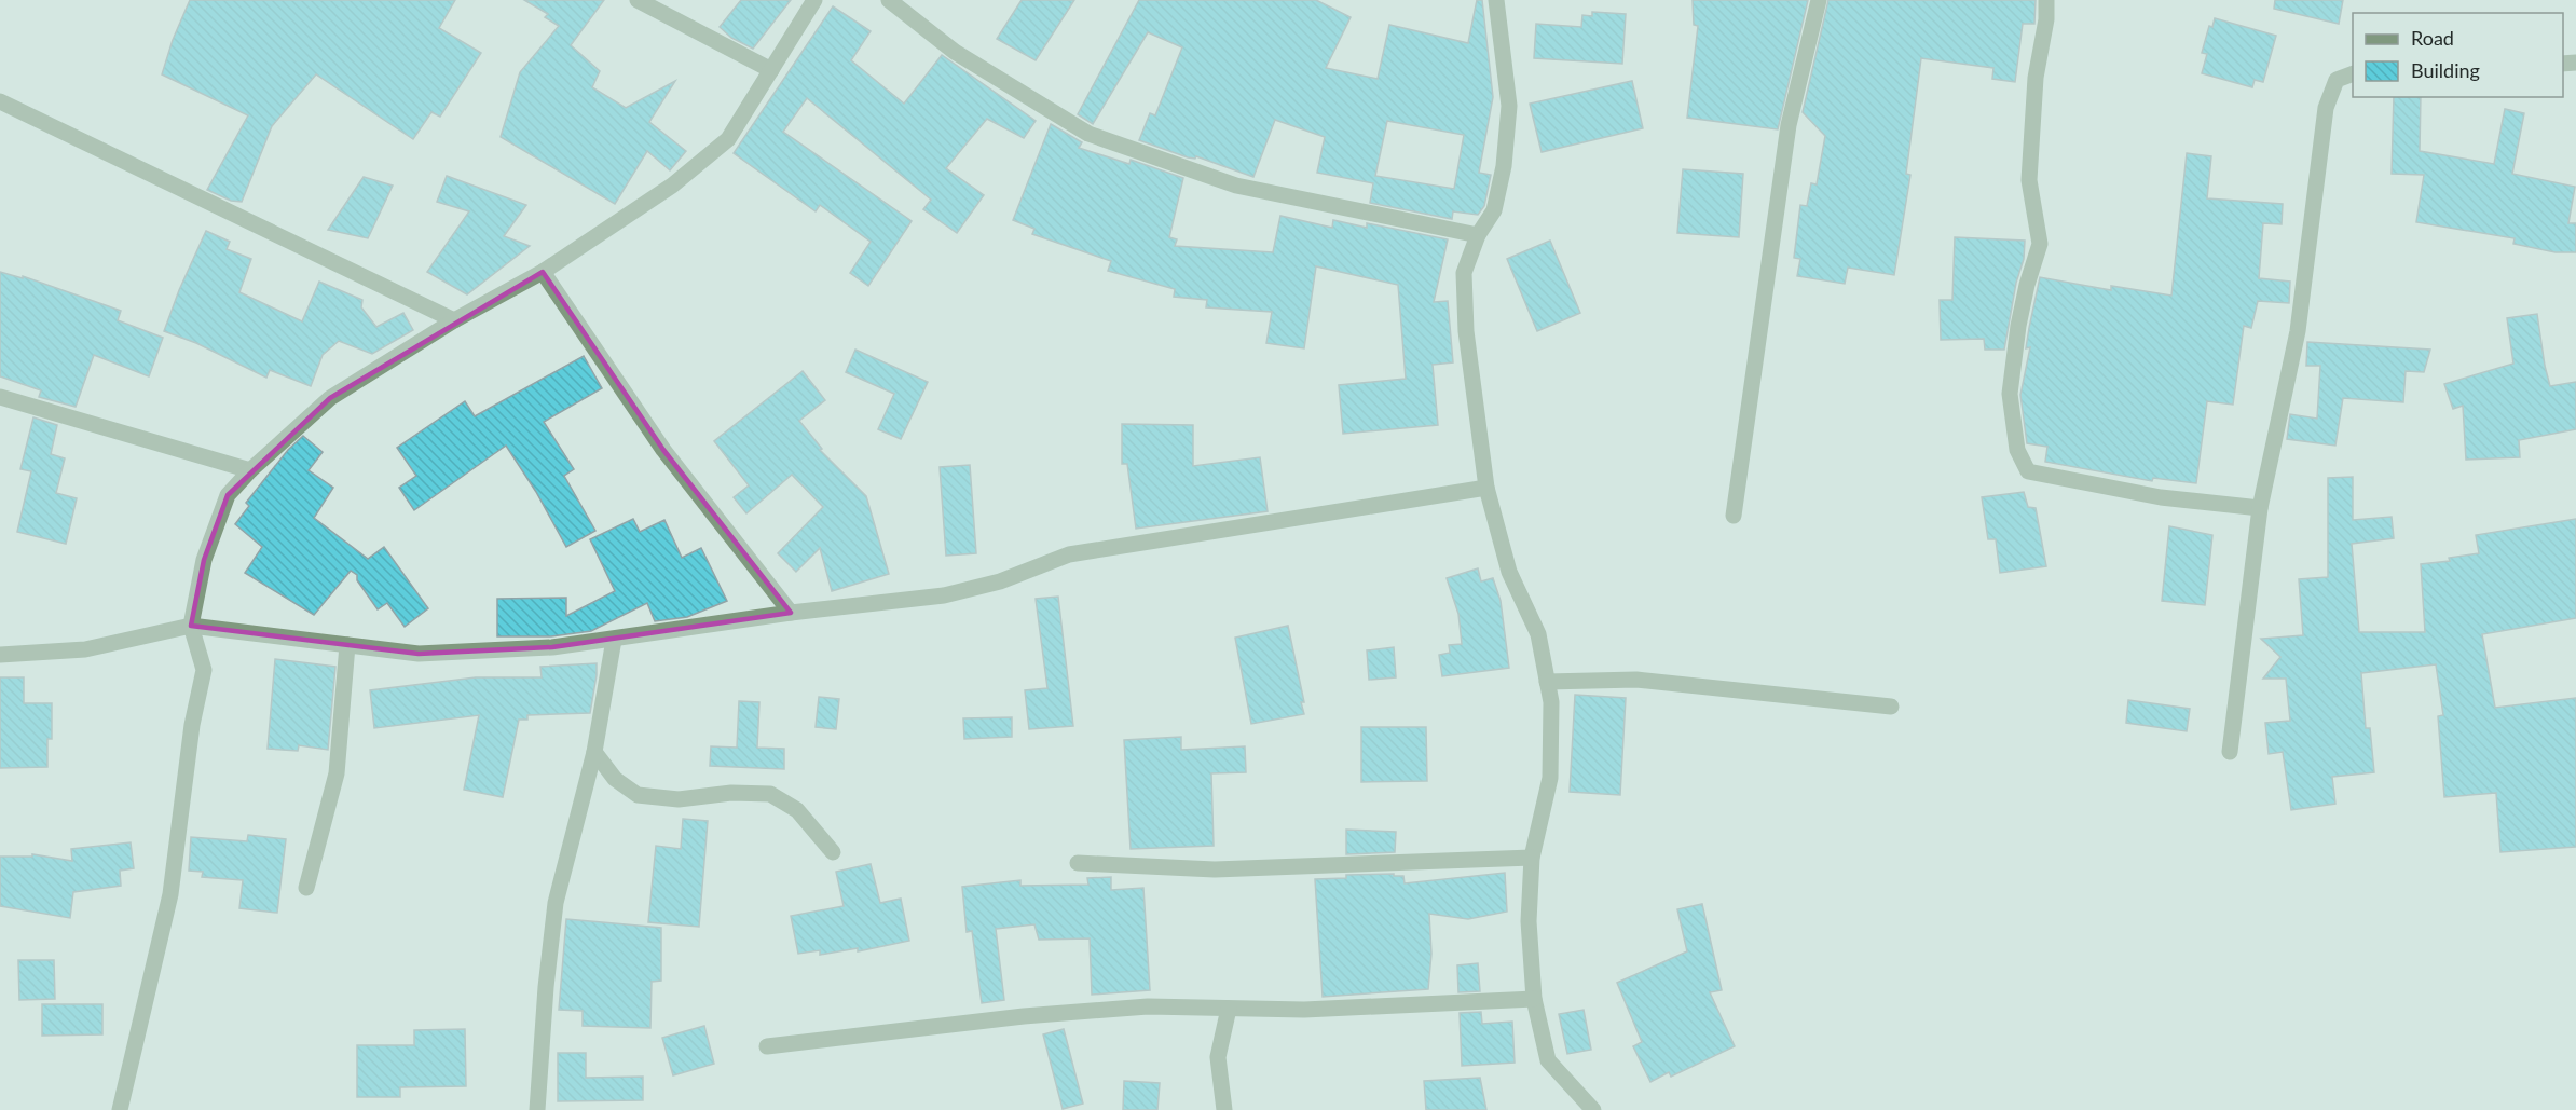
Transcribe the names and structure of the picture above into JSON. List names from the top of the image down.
{
  "legend": ["Road", "Building"]
}
